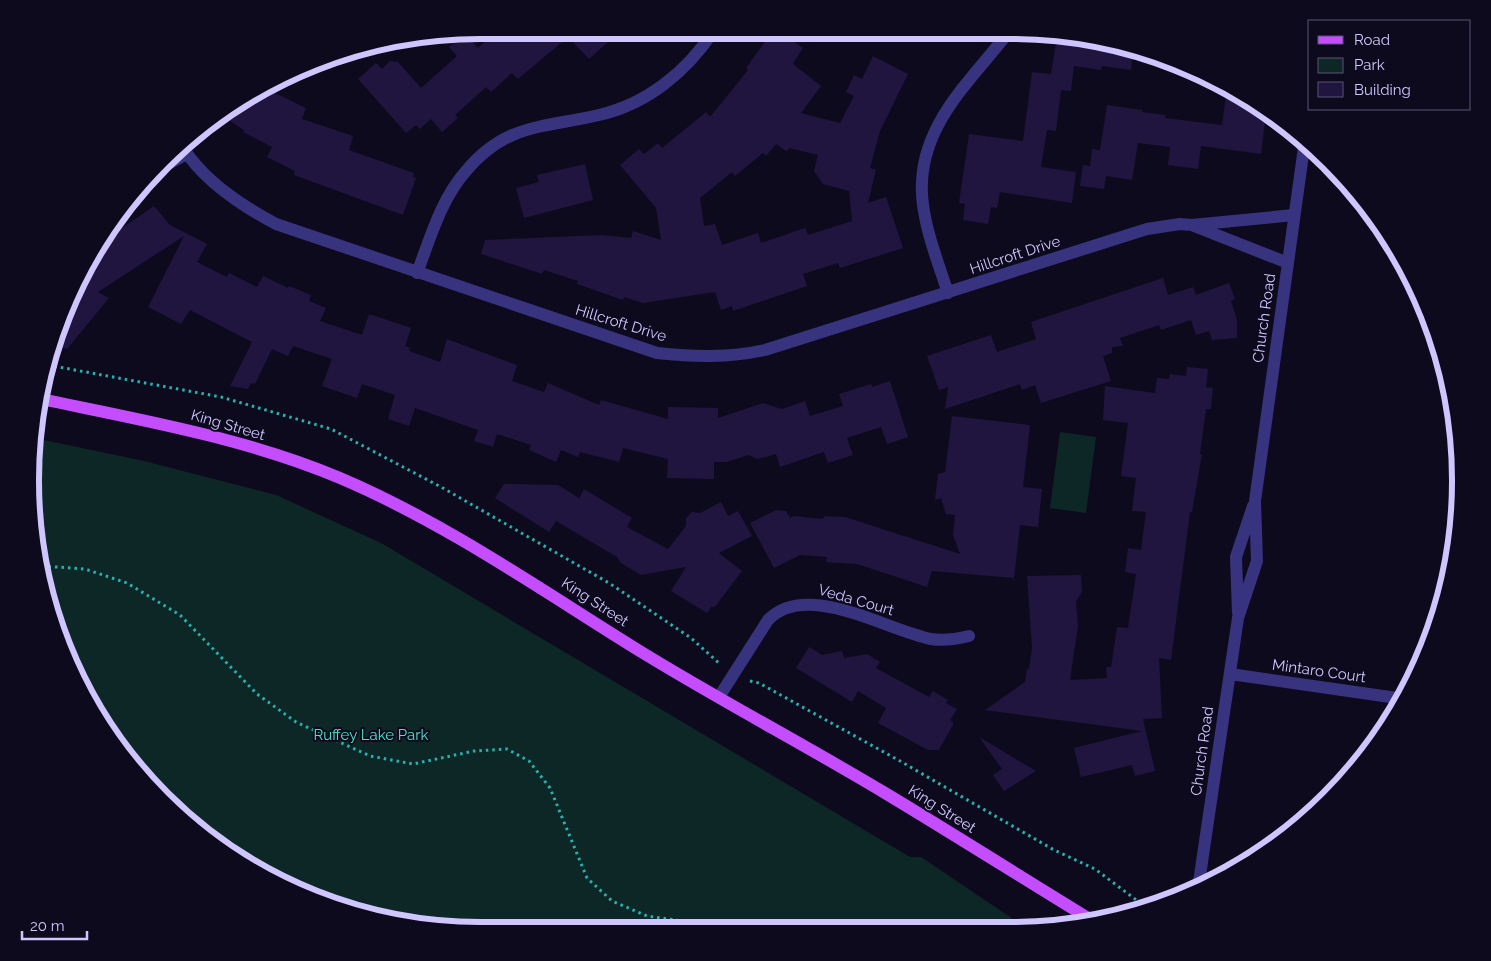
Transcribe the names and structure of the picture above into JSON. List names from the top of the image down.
{
  "streets": {
    "main road": ["King Street"],
    "street": [
      "Hillcroft Drive",
      "Church Road",
      "Veda Court",
      "Mintaro Court"
    ]
  },
  "crossings": [
    ["Hillcroft Drive", "Church Road"],
    ["Church Road", "Mintaro Court"],
    ["King Street", "Veda Court"]
  ],
  "parks": ["Ruffey Lake Park"],
  "legend": ["Road", "Park", "Building"],
  "scale_bar": "20 m"
}
